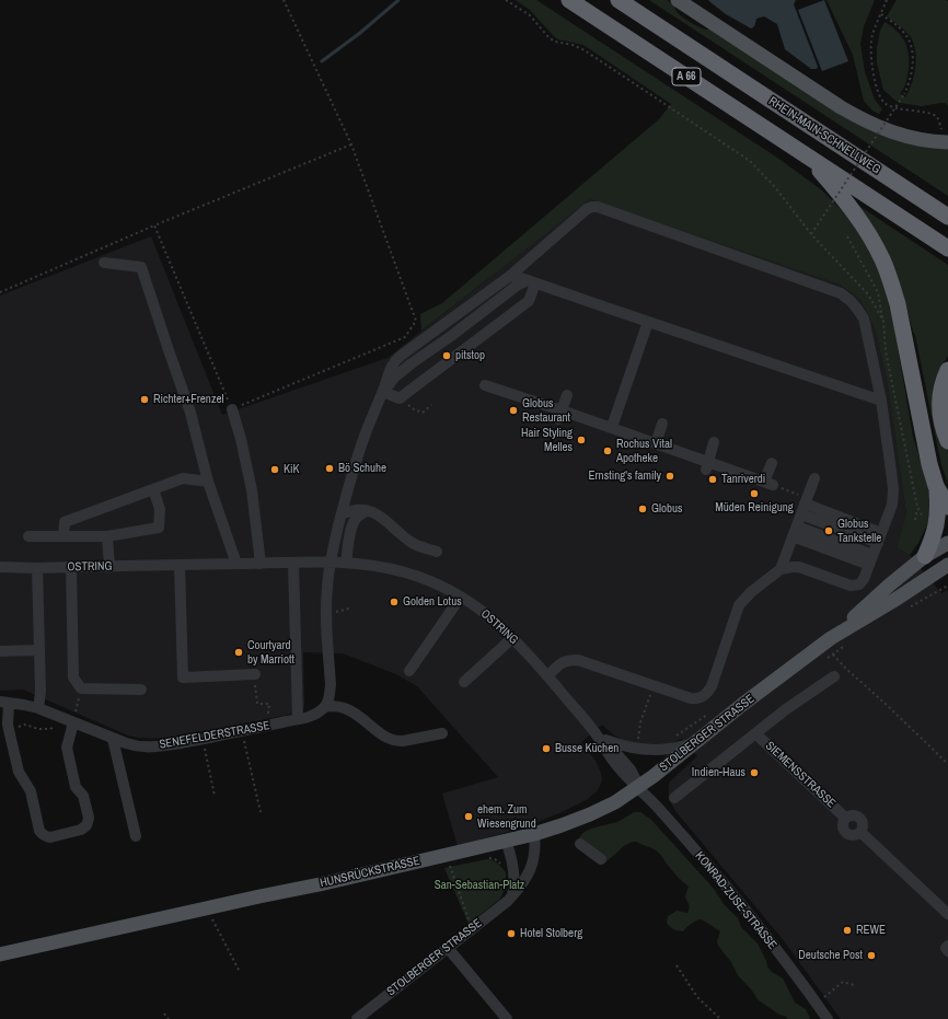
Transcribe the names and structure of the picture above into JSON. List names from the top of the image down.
{
  "streets": {
    "highway": ["A 66", "RHEIN-MAIN-SCHNELLWEG"],
    "main road": ["STOLBERGER STRASSE", "HUNSRÜCKSTRASSE"],
    "street": [
      "OSTRING",
      "SENEFELDERSTRASSE",
      "SIEMENSSTRASSE",
      "KONRAD-ZUSE-STRASSE"
    ]
  },
  "crossings": [
    ["A 66", "RHEIN-MAIN-SCHNELLWEG"],
    ["OSTRING", "STOLBERGER STRASSE"],
    ["OSTRING", "KONRAD-ZUSE-STRASSE"],
    ["STOLBERGER STRASSE", "HUNSRÜCKSTRASSE"],
    ["STOLBERGER STRASSE", "KONRAD-ZUSE-STRASSE"]
  ],
  "parks": ["San-Sebastian-Platz"],
  "places": [
    "pitstop",
    "Richter+Frenzel",
    "Globus Restaurant",
    "Hair Styling Melles",
    "Rochus Vital Apotheke",
    "Bö Schuhe",
    "KiK",
    "Ernsting's family",
    "Tanriverdi",
    "Müden Reinigung",
    "Globus",
    "Globus Tankstelle",
    "Golden Lotus",
    "Courtyard by Marriott",
    "Busse Küchen",
    "Indien-Haus",
    "ehem. Zum Wiesengrund",
    "REWE",
    "Hotel Stolberg",
    "Deutsche Post"
  ]
}
